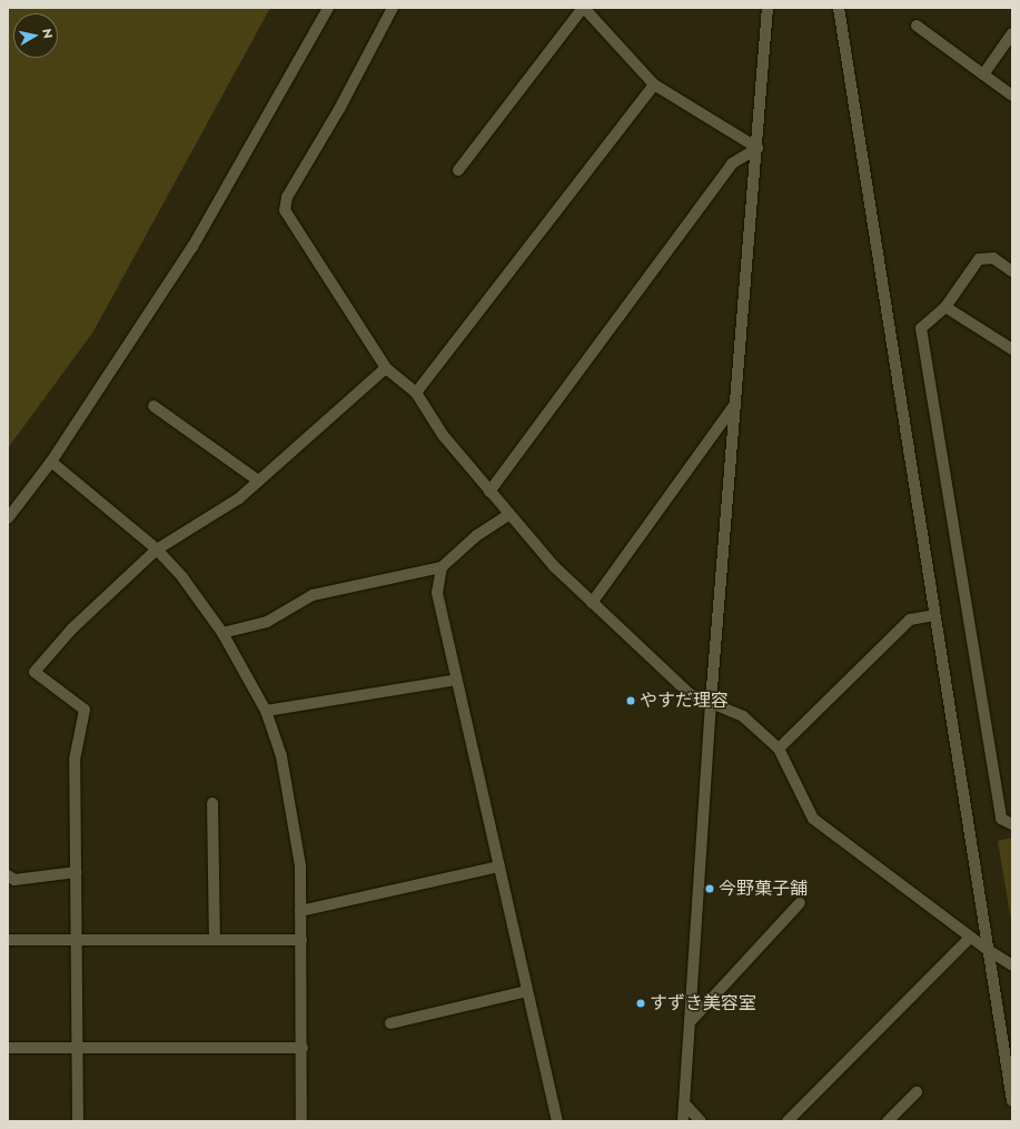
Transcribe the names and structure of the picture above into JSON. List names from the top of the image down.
{
  "places": ["やすだ理容", "今野菓子舗", "すずき美容室"],
  "north": "right"
}
